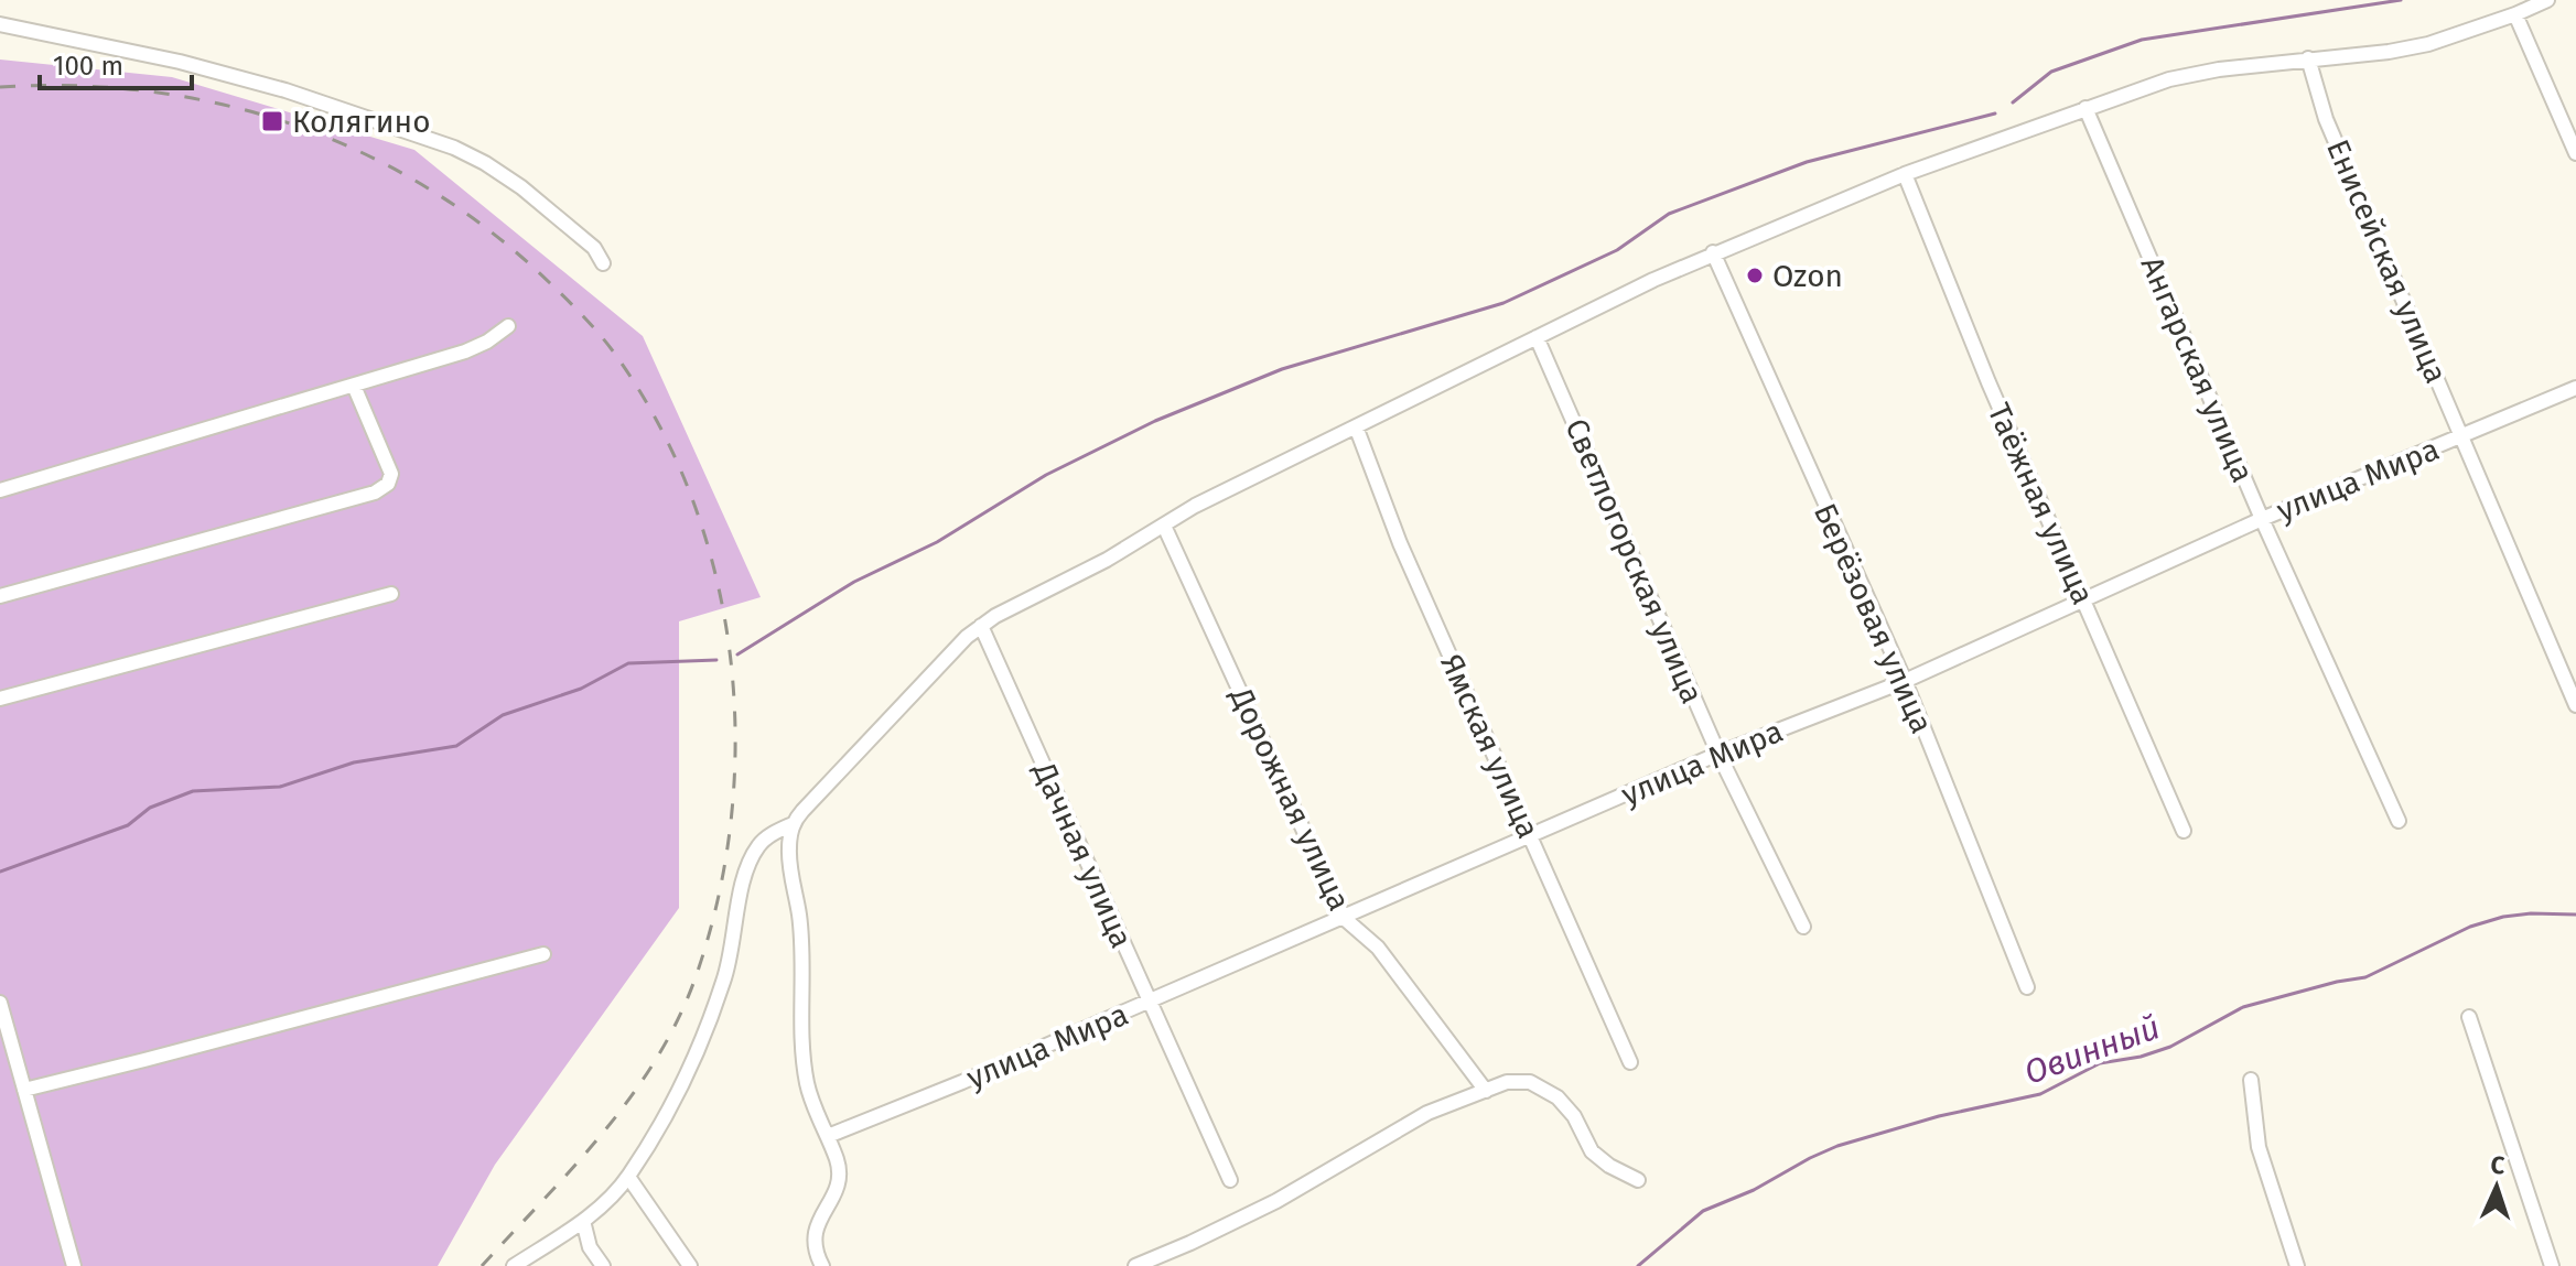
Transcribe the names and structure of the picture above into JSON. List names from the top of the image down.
{
  "streets": {
    "street": [
      "Енисейская улица",
      "Ангарская улица",
      "улица Мира",
      "Таёжная улица",
      "Светлогорская улица",
      "Берёзовая улица",
      "Ямская улица",
      "Дорожная улица",
      "Дачная улица"
    ]
  },
  "crossings": [
    ["Енисейская улица", "улица Мира"],
    ["Ангарская улица", "улица Мира"],
    ["улица Мира", "Таёжная улица"],
    ["улица Мира", "Светлогорская улица"],
    ["улица Мира", "Берёзовая улица"],
    ["улица Мира", "Ямская улица"],
    ["улица Мира", "Дорожная улица"],
    ["улица Мира", "Дачная улица"]
  ],
  "water": ["Овинный"],
  "places": {
    "transit": ["Колягино"],
    "other": ["Ozon"]
  },
  "scale_bar": "100 m",
  "north": "top"
}
